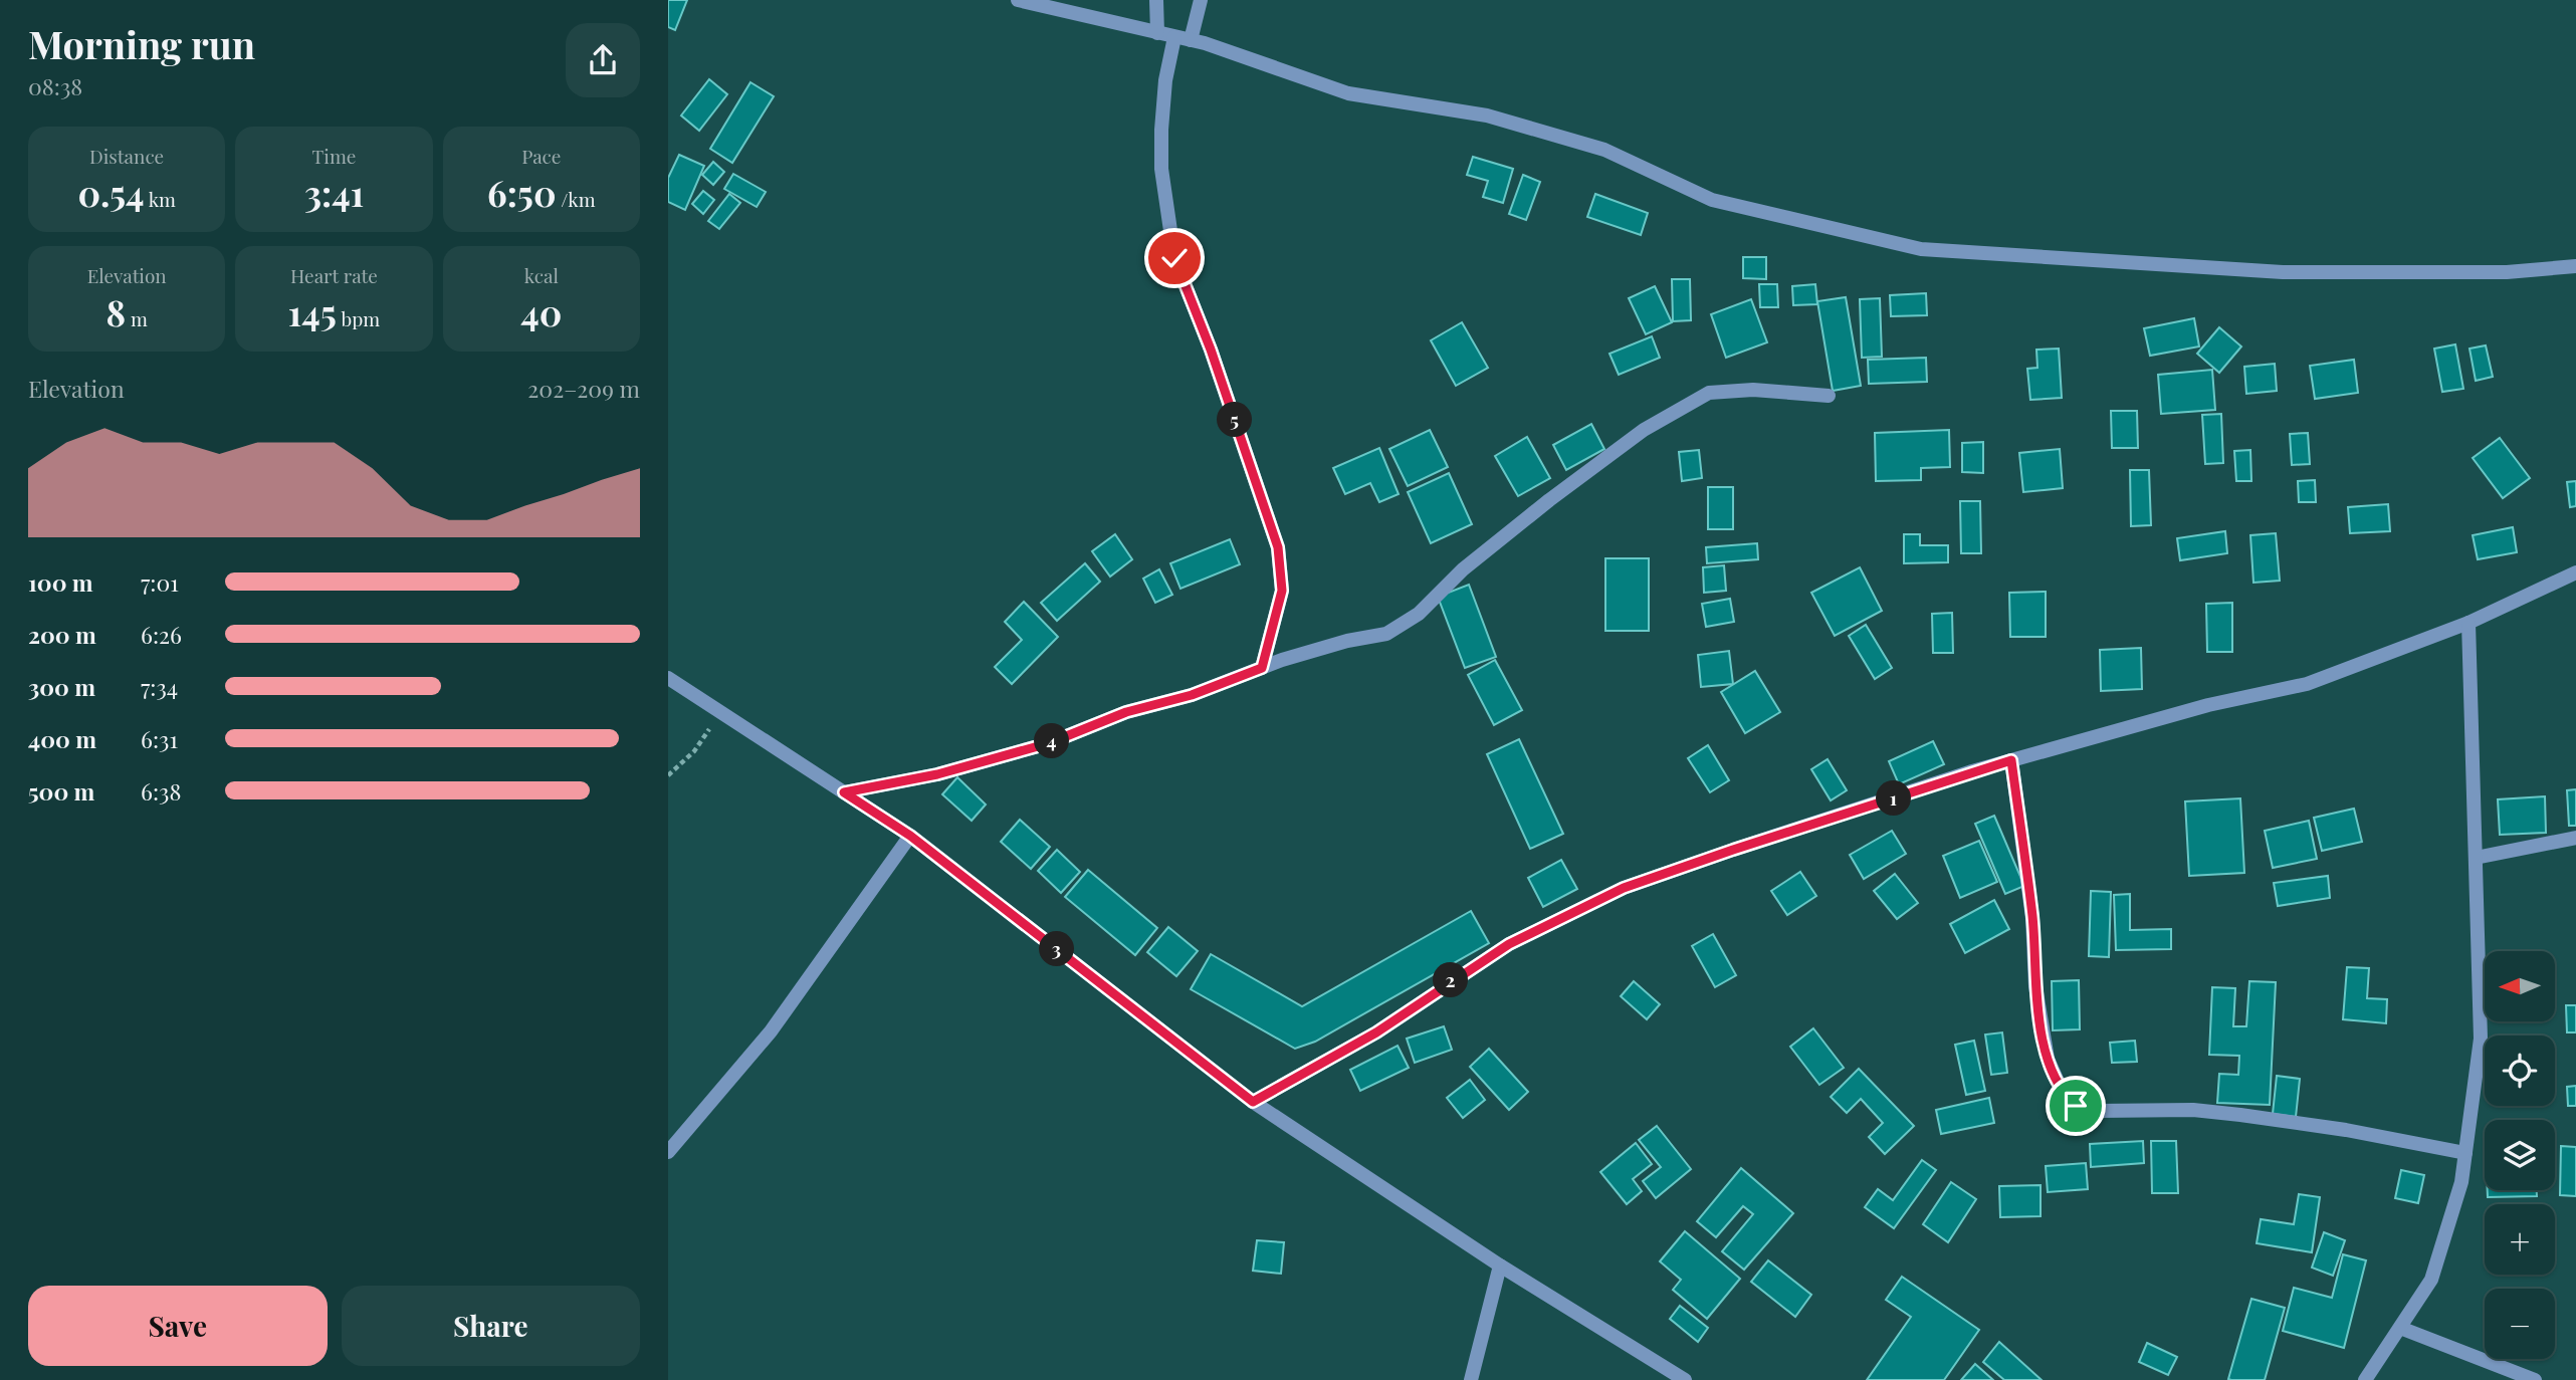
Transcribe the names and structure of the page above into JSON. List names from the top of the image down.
{
  "north": "left",
  "page": {
    "heading": ["Morning run", "08:38"],
    "stats": [
      ["Distance", "0.54 km"],
      ["Time", "3:41"],
      ["Pace", "6:50 /km"],
      ["Elevation", "8 m"],
      ["Heart rate", "145 bpm"],
      ["kcal", "40"]
    ],
    "chart": ["Elevation", "202–209 m"],
    "pins": [
      "5",
      "4",
      "1",
      "3",
      "2"
    ],
    "list": [
      {
        "name": "100 m",
        "note": "7:01"
      },
      {
        "name": "200 m",
        "note": "6:26"
      },
      {
        "name": "300 m",
        "note": "7:34"
      },
      {
        "name": "400 m",
        "note": "6:31"
      },
      {
        "name": "500 m",
        "note": "6:38"
      }
    ],
    "map_buttons": ["+", "−"],
    "buttons": ["Save", "Share"]
  }
}
